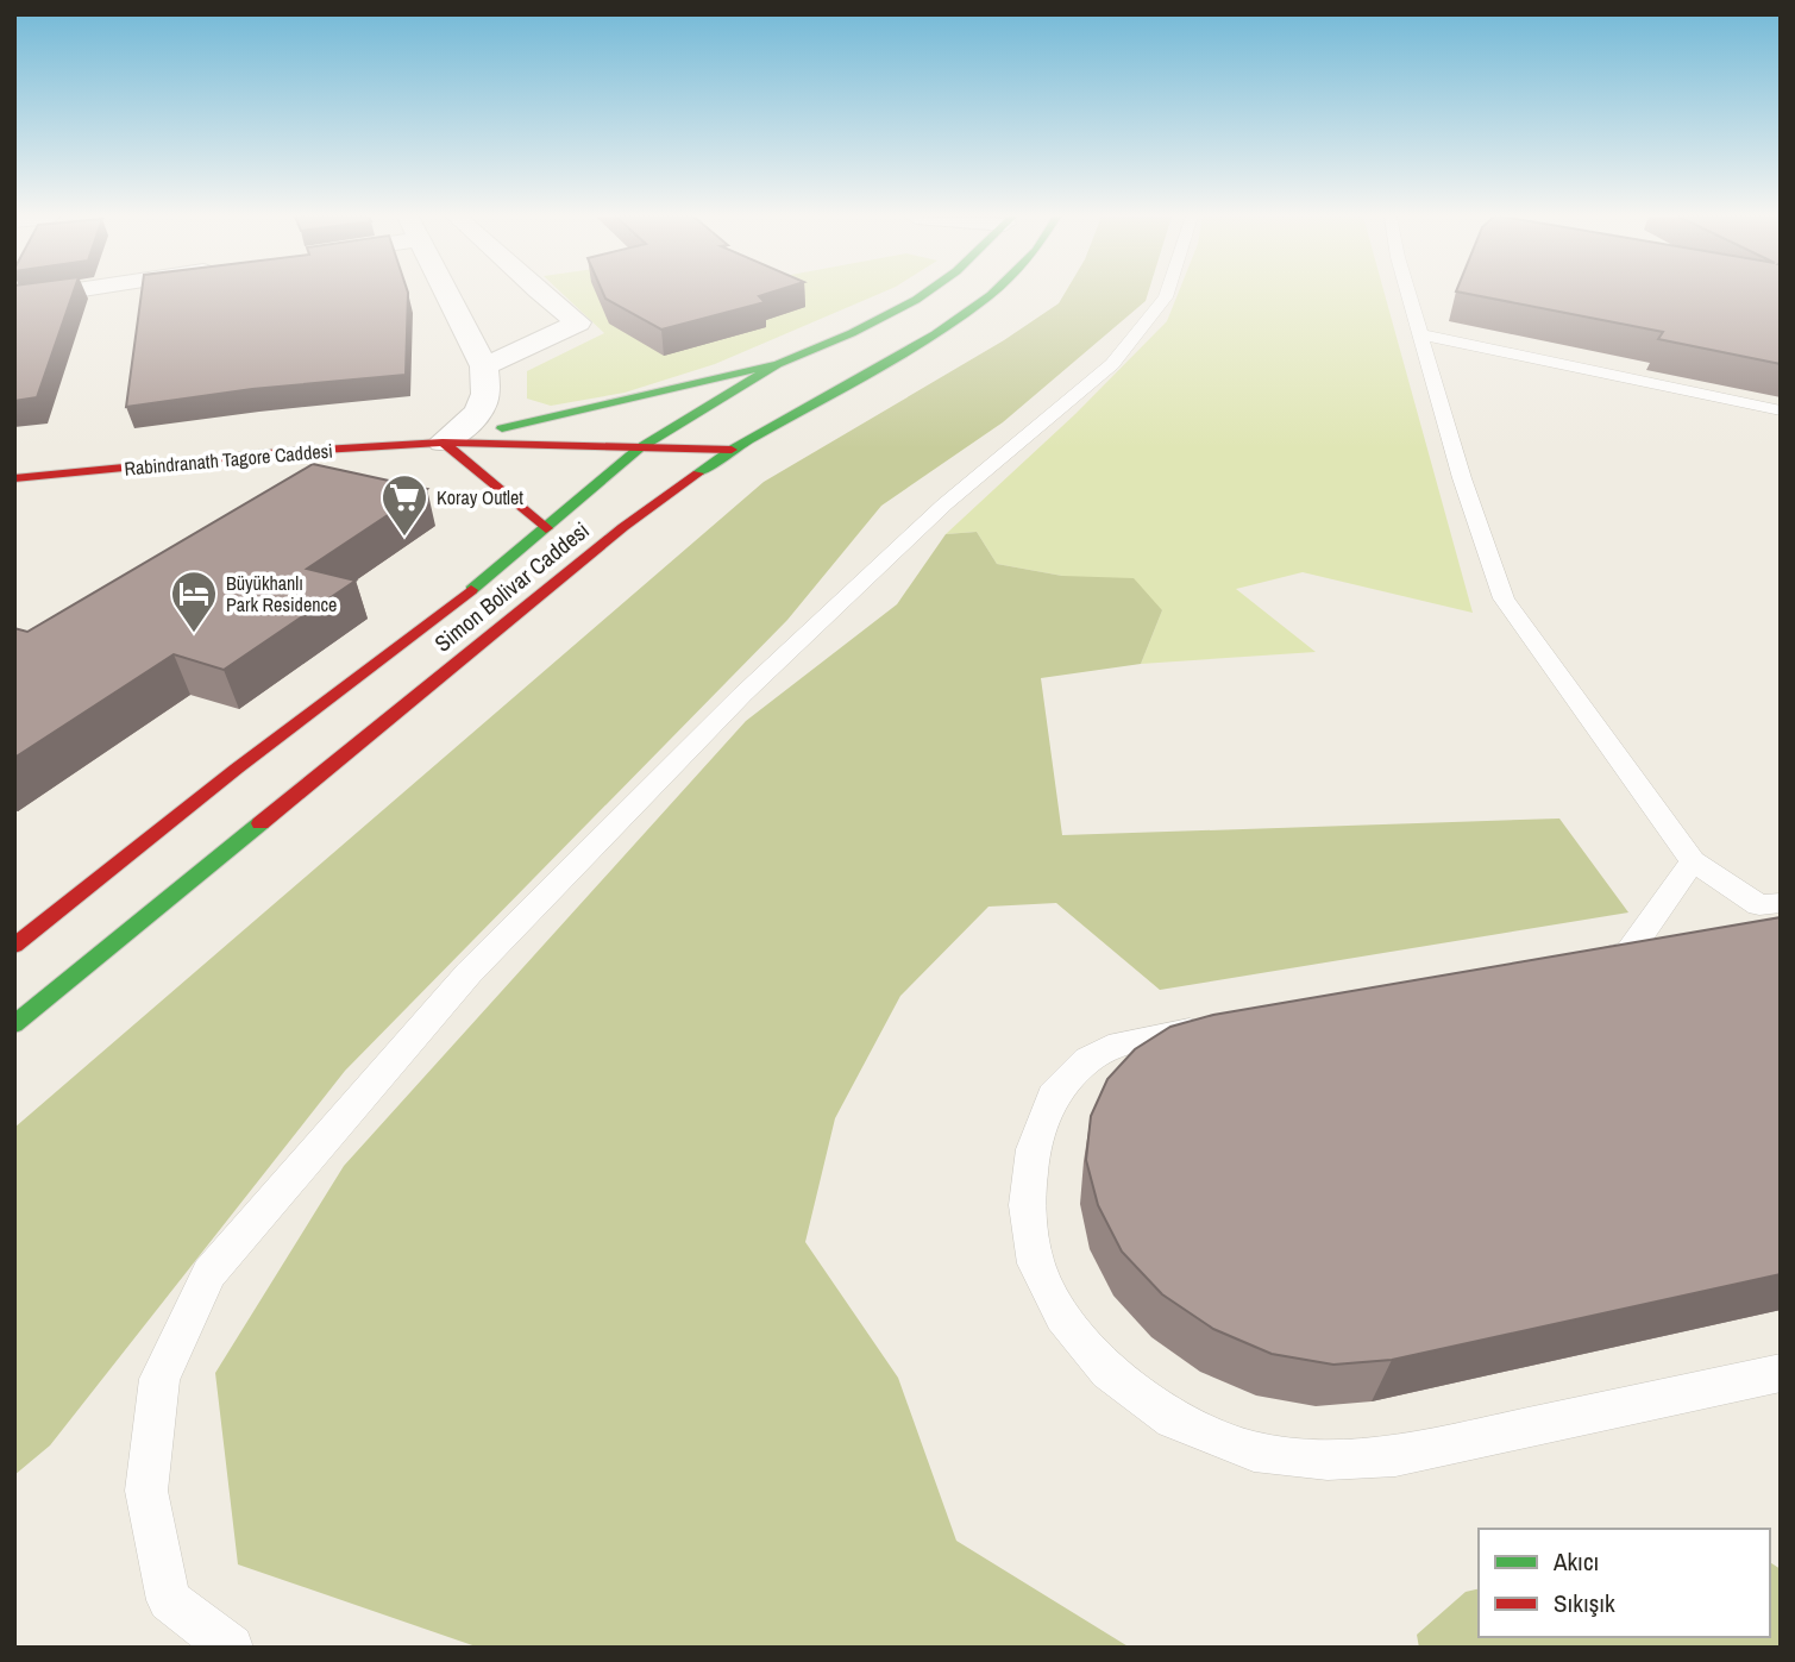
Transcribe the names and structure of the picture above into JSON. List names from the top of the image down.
{
  "streets": {
    "main road": ["Rabindranath Tagore Caddesi", "Simon Bolivar Caddesi"]
  },
  "crossings": [
    ["Rabindranath Tagore Caddesi", "Simon Bolivar Caddesi"]
  ],
  "places": {
    "supermarket": ["Koray Outlet"],
    "hotel": ["Büyükhanlı Park Residence"]
  },
  "legend": ["Akıcı", "Sıkışık"]
}
